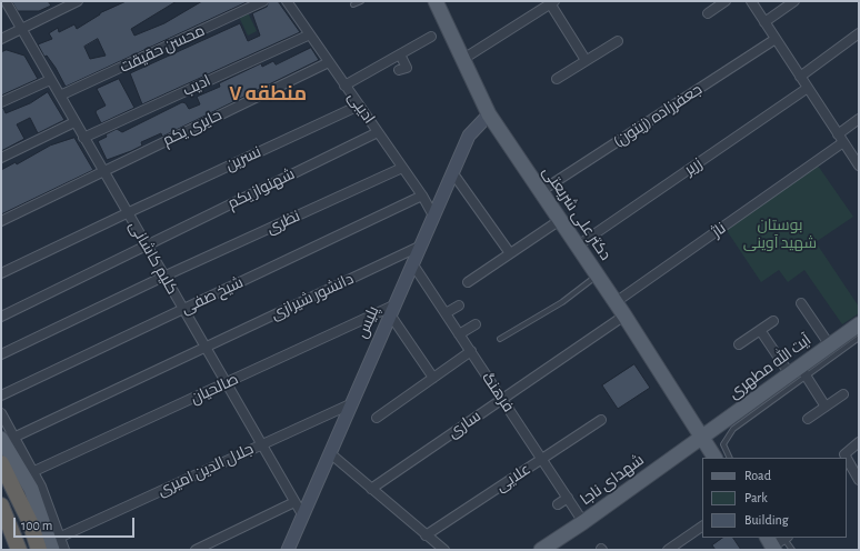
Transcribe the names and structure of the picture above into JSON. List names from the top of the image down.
{
  "streets": {
    "main road": [
      "دکتر علی شریعتی",
      "پلیس",
      "آیت الله مطهری",
      "شهدای ناجا"
    ],
    "street": [
      "محسن حقیقت",
      "ادیب",
      "ادیبی",
      "جعفرزاده (زیتون)",
      "حایری یکم",
      "نسرین",
      "زریر",
      "شهنواز یکم",
      "نظری",
      "ناژ",
      "کلیم کاشانی",
      "شیخ صفی",
      "دانشور شیرازی",
      "صالحیان",
      "فرهنگ",
      "ساری",
      "جلال الدین امیری",
      "علایی"
    ]
  },
  "crossings": [
    ["محسن حقیقت", "کلیم کاشانی"],
    ["ادیب", "ادیبی"],
    ["ادیب", "کلیم کاشانی"],
    ["ادیبی", "حایری یکم"],
    ["ادیبی", "نسرین"],
    ["ادیبی", "شهنواز یکم"],
    ["ادیبی", "نظری"],
    ["ادیبی", "شیخ صفی"],
    ["ادیبی", "پلیس"],
    ["جعفرزاده (زیتون)", "دکتر علی شریعتی"],
    ["حایری یکم", "کلیم کاشانی"],
    ["نسرین", "کلیم کاشانی"],
    ["زریر", "دکتر علی شریعتی"],
    ["شهنواز یکم", "کلیم کاشانی"],
    ["دکتر علی شریعتی", "ناژ"],
    ["دکتر علی شریعتی", "پلیس"],
    ["دکتر علی شریعتی", "آیت الله مطهری"],
    ["دکتر علی شریعتی", "ساری"],
    ["دکتر علی شریعتی", "شهدای ناجا"],
    ["نظری", "کلیم کاشانی"],
    ["کلیم کاشانی", "شیخ صفی"],
    ["کلیم کاشانی", "دانشور شیرازی"],
    ["کلیم کاشانی", "پلیس"],
    ["کلیم کاشانی", "صالحیان"],
    ["کلیم کاشانی", "جلال الدین امیری"],
    ["دانشور شیرازی", "پلیس"],
    ["پلیس", "صالحیان"],
    ["پلیس", "فرهنگ"],
    ["پلیس", "جلال الدین امیری"],
    ["آیت الله مطهری", "شهدای ناجا"],
    ["فرهنگ", "ساری"],
    ["فرهنگ", "علایی"],
    ["فرهنگ", "شهدای ناجا"]
  ],
  "districts": ["منطقه ۷"],
  "parks": ["بوستان شهید آوینی"],
  "legend": ["Road", "Park", "Building"],
  "scale_bar": "100 m"
}
